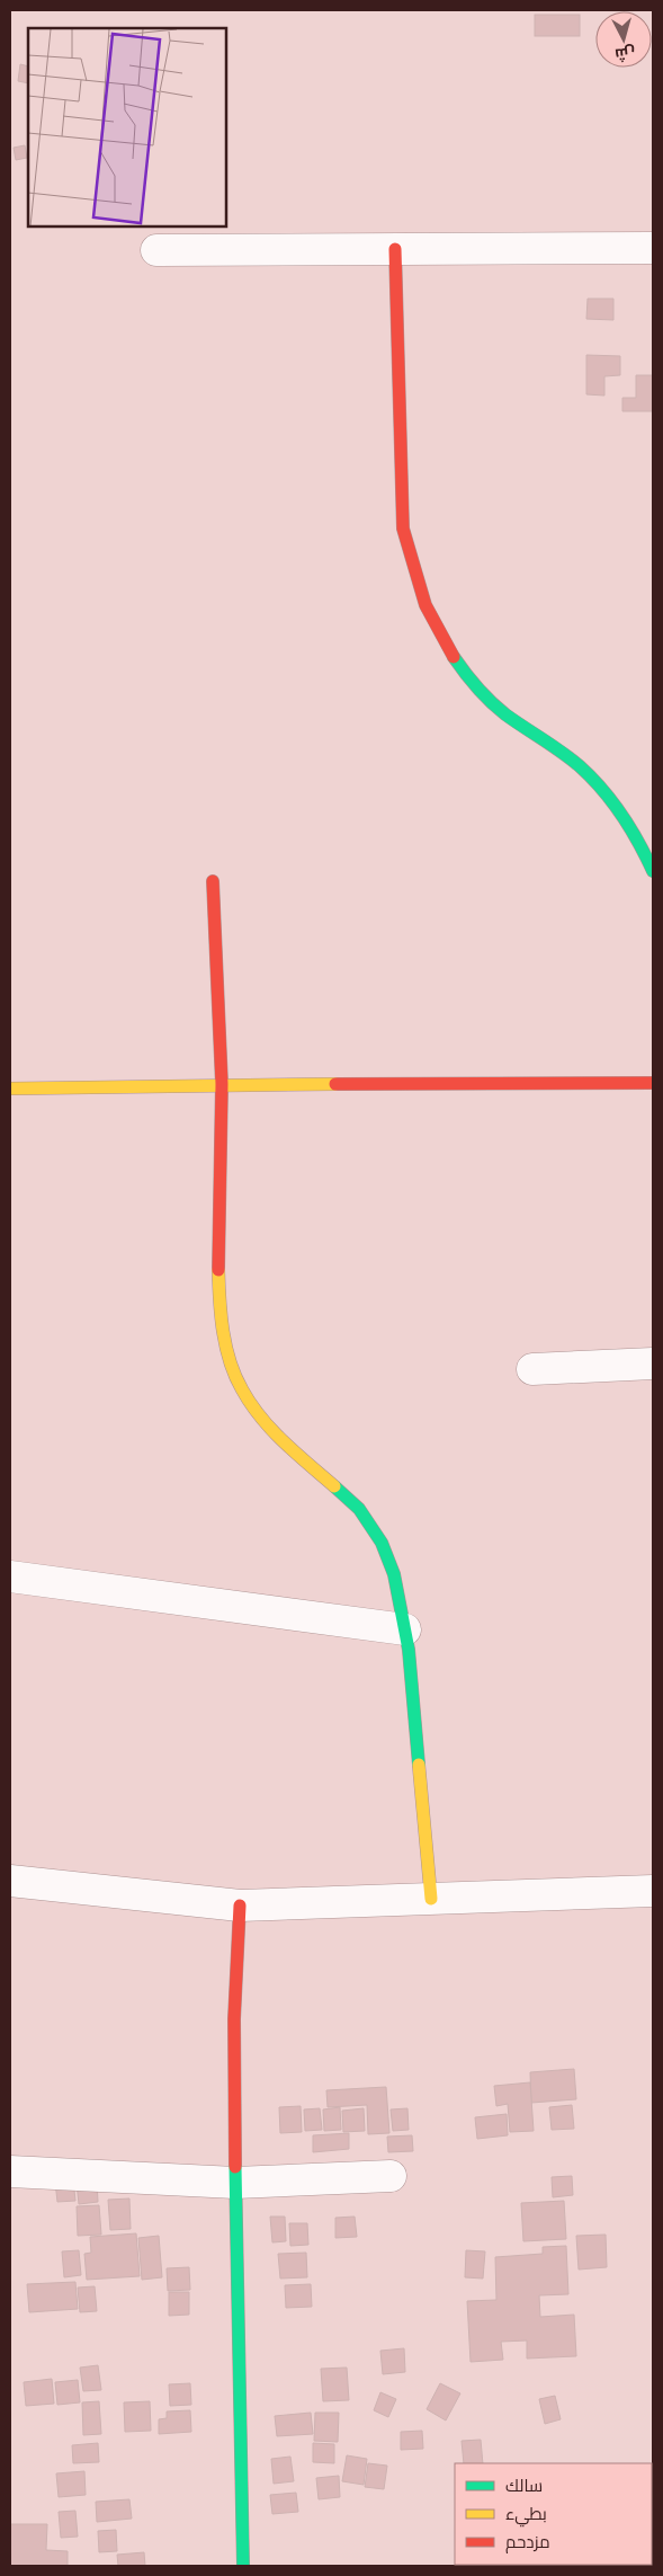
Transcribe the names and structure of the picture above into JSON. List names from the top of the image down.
{
  "legend": ["سالك", "بطيء", "مزدحم"],
  "north": "bottom"
}
